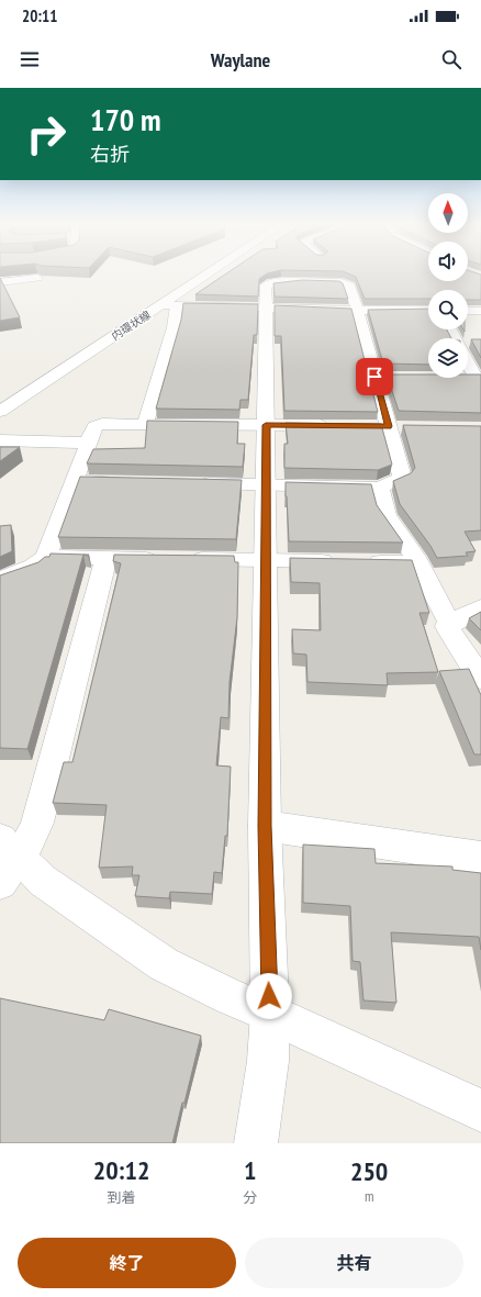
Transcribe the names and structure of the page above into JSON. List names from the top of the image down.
{
  "streets": {
    "street": ["内環状線"]
  },
  "north": "top",
  "page": {
    "status": "20:11",
    "header": "Waylane",
    "turn": ["170 m", "右折"],
    "eta": [
      "20:12",
      "到着",
      "1",
      "分",
      "250",
      "m"
    ],
    "buttons": ["終了", "共有"]
  }
}
